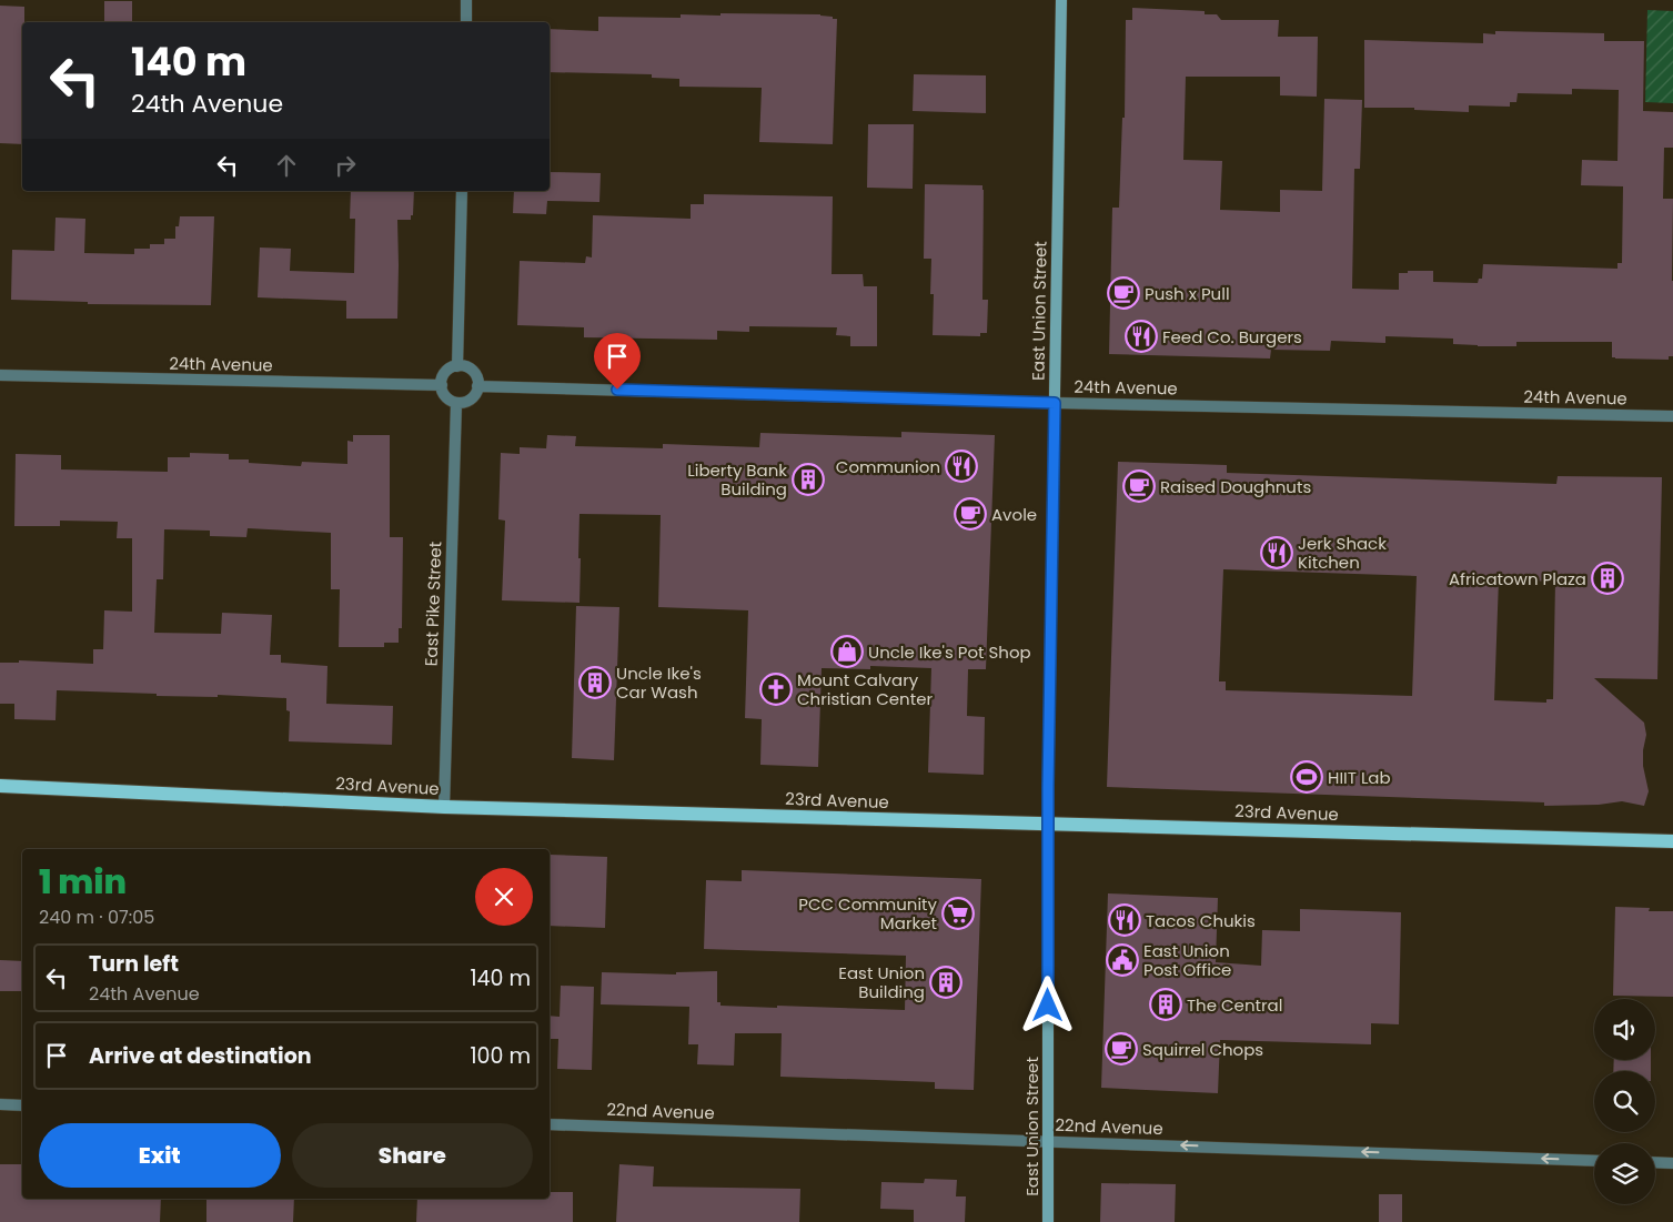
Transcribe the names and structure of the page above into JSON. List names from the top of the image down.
{
  "streets": {
    "main road": ["East Union Street", "23rd Avenue"],
    "street": ["24th Avenue", "East Pike Street", "22nd Avenue"]
  },
  "crossings": [
    ["East Union Street", "24th Avenue"],
    ["East Union Street", "23rd Avenue"],
    ["East Union Street", "22nd Avenue"],
    ["24th Avenue", "East Pike Street"],
    ["East Pike Street", "23rd Avenue"]
  ],
  "one_way": ["22nd Avenue"],
  "places": {
    "cafe": [
      "Push x Pull",
      "Raised Doughnuts",
      "Avole",
      "Squirrel Chops"
    ],
    "restaurant": [
      "Feed Co. Burgers",
      "Communion",
      "Jerk Shack Kitchen",
      "Tacos Chukis"
    ],
    "building": [
      "Liberty Bank Building",
      "Africatown Plaza",
      "Uncle Ike's Car Wash",
      "East Union Building",
      "The Central"
    ],
    "shop": ["Uncle Ike's Pot Shop"],
    "church": ["Mount Calvary Christian Center"],
    "sports": ["HIIT Lab"],
    "supermarket": ["PCC Community Market"],
    "public building": ["East Union Post Office"]
  },
  "page": {
    "turn": ["140 m", "24th Avenue"],
    "heading": ["1 min", "240 m · 07:05"],
    "list": [
      {
        "name": "Turn left",
        "note": "24th Avenue",
        "value": "140 m"
      },
      {
        "name": "Arrive at destination",
        "value": "100 m"
      }
    ],
    "buttons": ["Exit", "Share"]
  }
}
